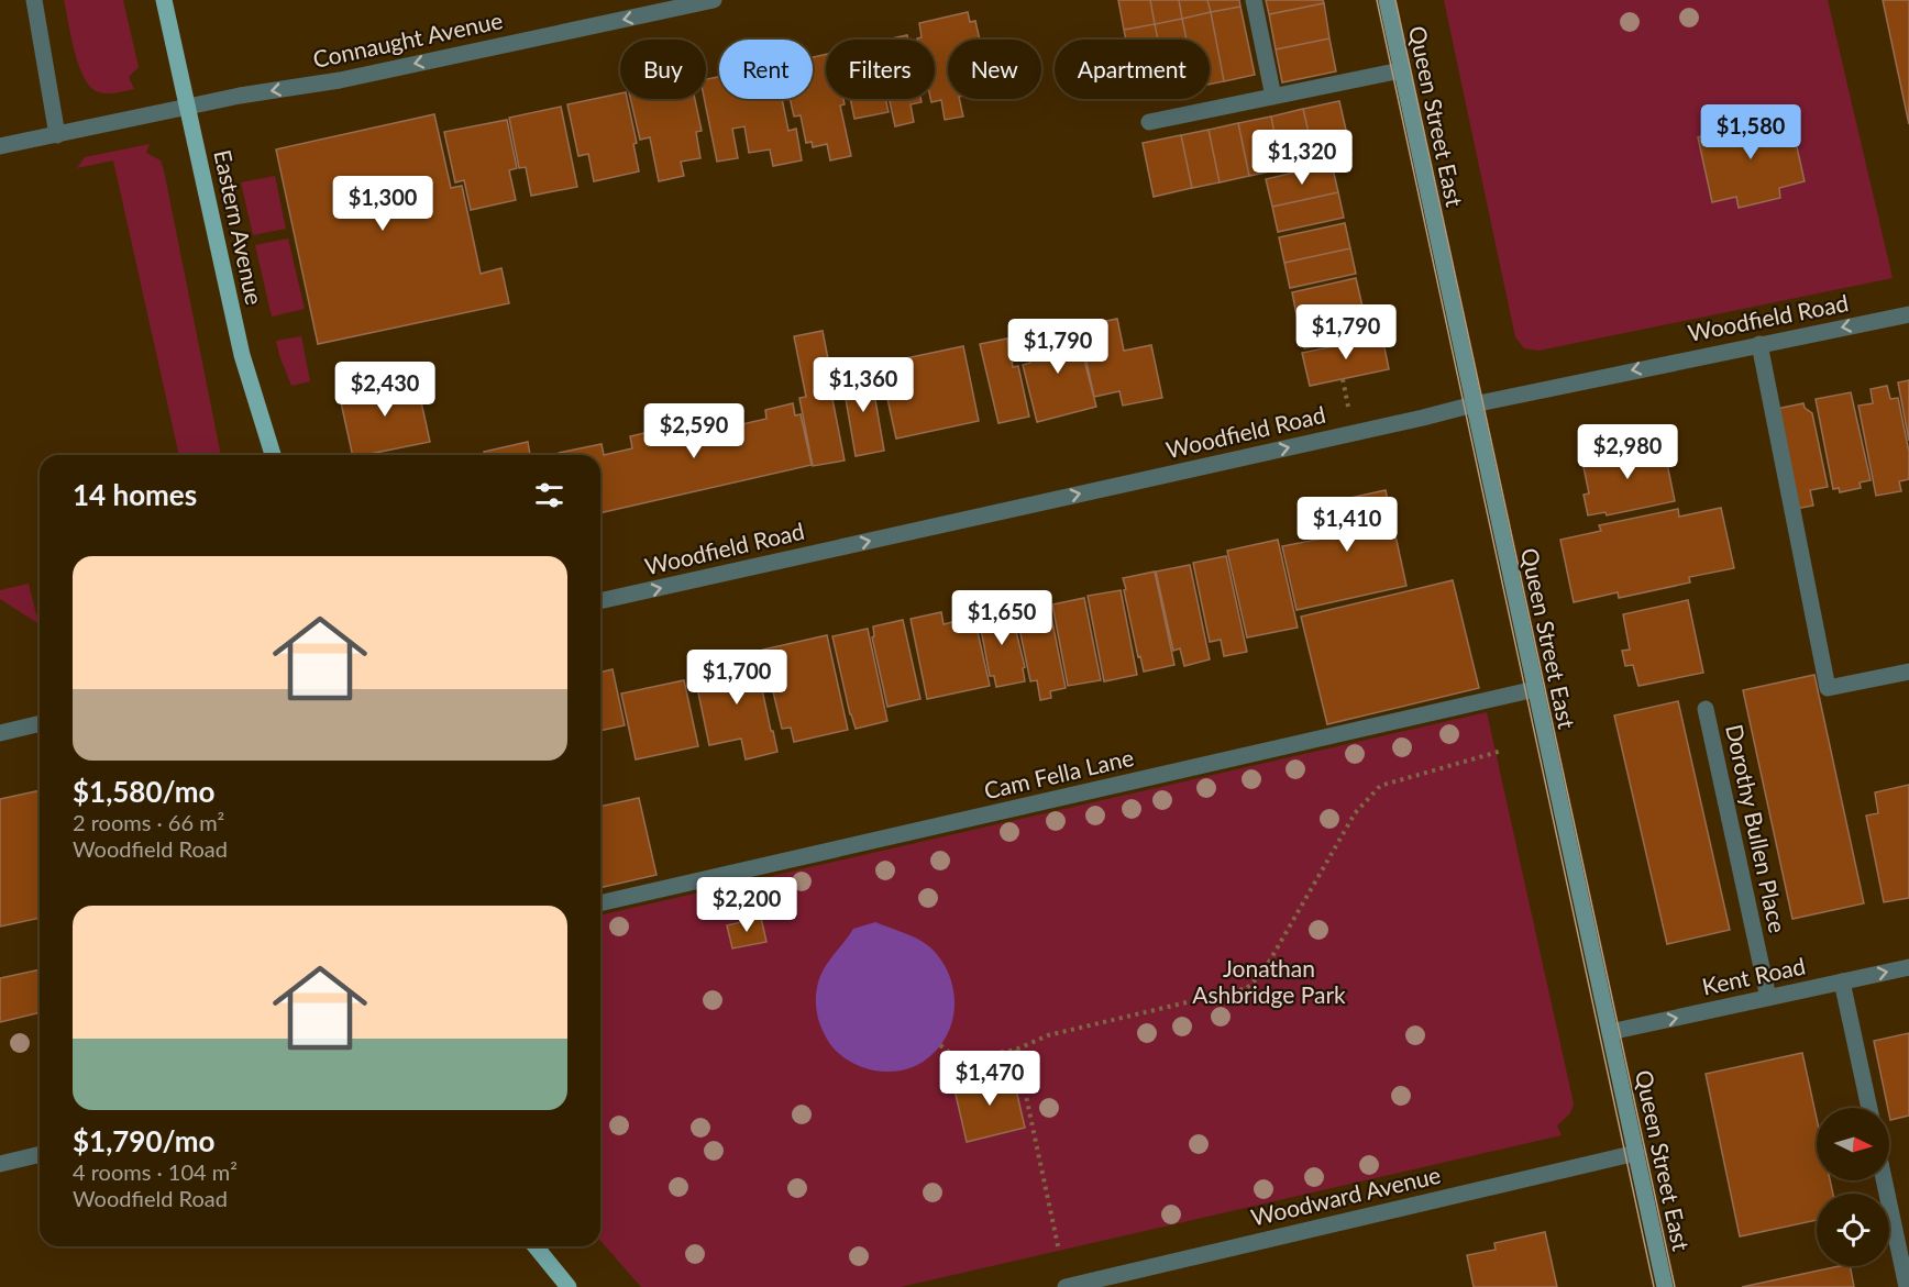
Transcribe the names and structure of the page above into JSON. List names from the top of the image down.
{
  "streets": {
    "main road": ["Queen Street East", "Eastern Avenue"],
    "street": [
      "Connaught Avenue",
      "Woodfield Road",
      "Cam Fella Lane",
      "Dorothy Bullen Place",
      "Kent Road",
      "Woodward Avenue"
    ]
  },
  "crossings": [
    ["Connaught Avenue", "Eastern Avenue"],
    ["Queen Street East", "Woodfield Road"],
    ["Queen Street East", "Cam Fella Lane"],
    ["Queen Street East", "Kent Road"],
    ["Queen Street East", "Woodward Avenue"],
    ["Dorothy Bullen Place", "Kent Road"]
  ],
  "one_way": ["Connaught Avenue", "Kent Road"],
  "parks": ["Jonathan Ashbridge Park"],
  "north": "right",
  "page": {
    "chip": [
      "Buy",
      "Rent",
      "Filters",
      "New",
      "Apartment"
    ],
    "price": [
      "$1,580",
      "$1,320",
      "$1,300",
      "$1,790",
      "$1,790",
      "$1,360",
      "$2,430",
      "$2,590",
      "$2,980",
      "$1,410",
      "$1,650",
      "$1,700",
      "$2,200",
      "$1,470"
    ],
    "heading": "14 homes",
    "list": [
      {
        "name": "$1,580/mo",
        "note": "2 rooms · 66 m² · Woodfield Road"
      },
      {
        "name": "$1,790/mo",
        "note": "4 rooms · 104 m² · Woodfield Road"
      }
    ]
  }
}
